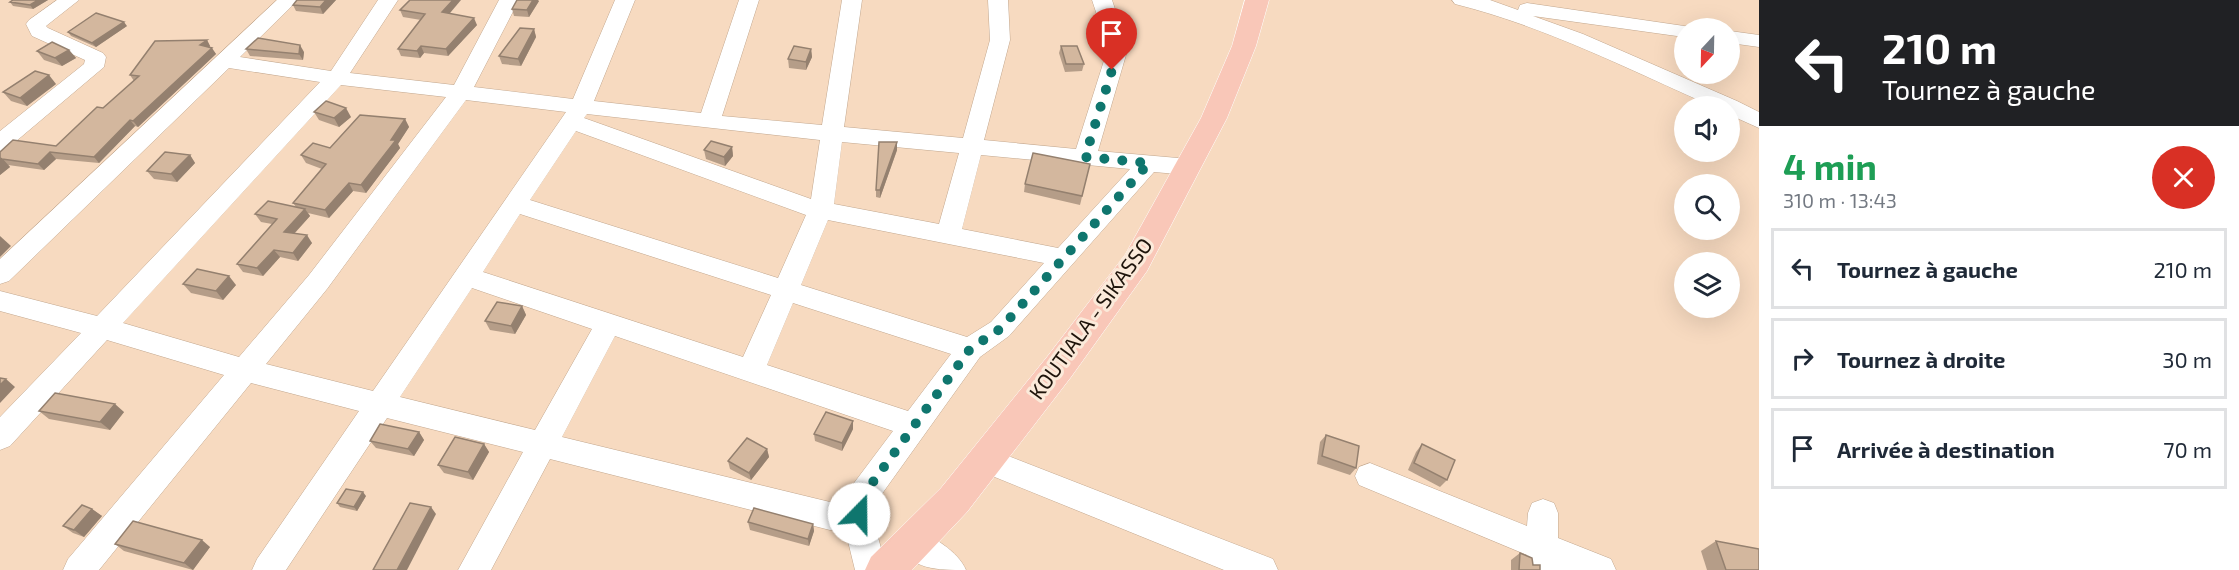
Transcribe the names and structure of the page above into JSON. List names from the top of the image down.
{
  "streets": {
    "main road": ["KOUTIALA - SIKASSO"]
  },
  "north": "bottom",
  "page": {
    "turn": ["210 m", "Tournez à gauche"],
    "heading": ["4 min", "310 m · 13:43"],
    "list": [
      {
        "name": "Tournez à gauche",
        "value": "210 m"
      },
      {
        "name": "Tournez à droite",
        "value": "30 m"
      },
      {
        "name": "Arrivée à destination",
        "value": "70 m"
      }
    ]
  }
}
